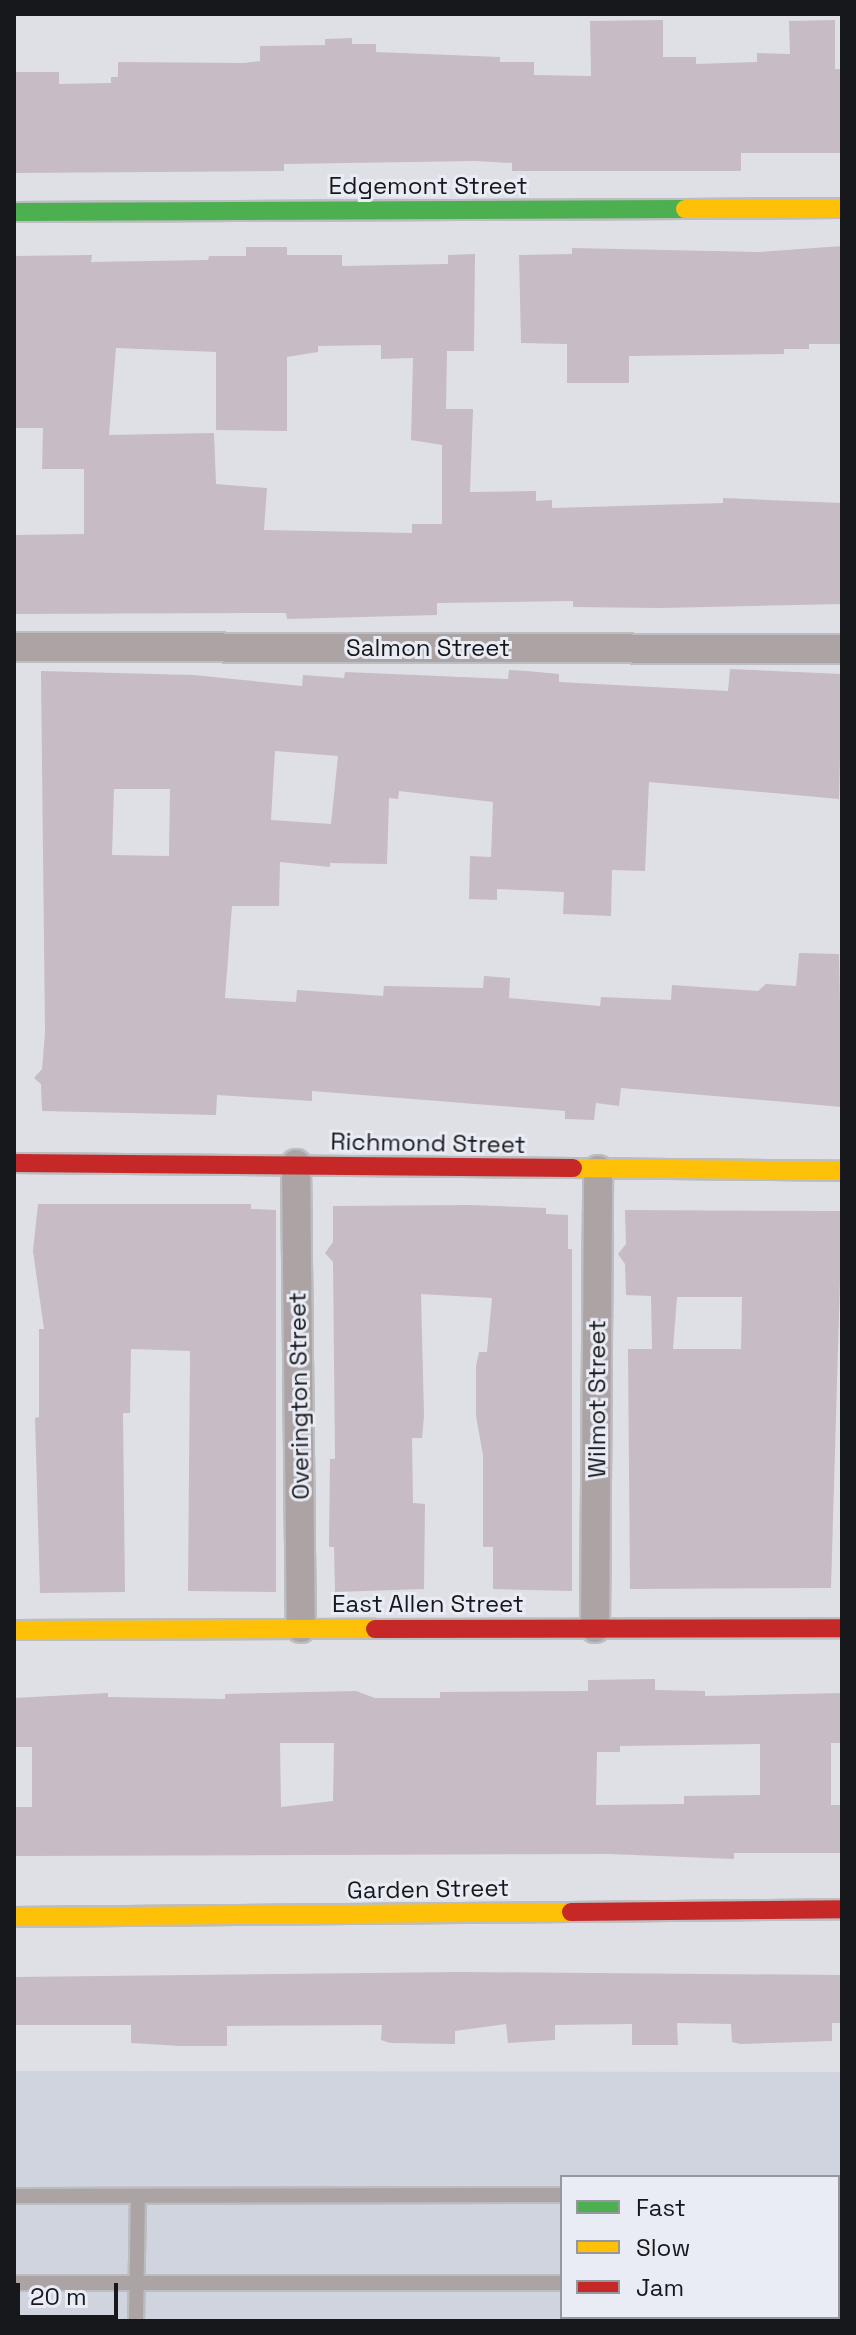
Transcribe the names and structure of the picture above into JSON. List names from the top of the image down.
{
  "streets": {
    "street": [
      "Edgemont Street",
      "Salmon Street",
      "Richmond Street",
      "Overington Street",
      "Wilmot Street",
      "East Allen Street",
      "Garden Street"
    ]
  },
  "crossings": [
    ["Richmond Street", "Overington Street"],
    ["Richmond Street", "Wilmot Street"],
    ["Overington Street", "East Allen Street"],
    ["Wilmot Street", "East Allen Street"]
  ],
  "legend": ["Fast", "Slow", "Jam"],
  "scale_bar": "20 m"
}
